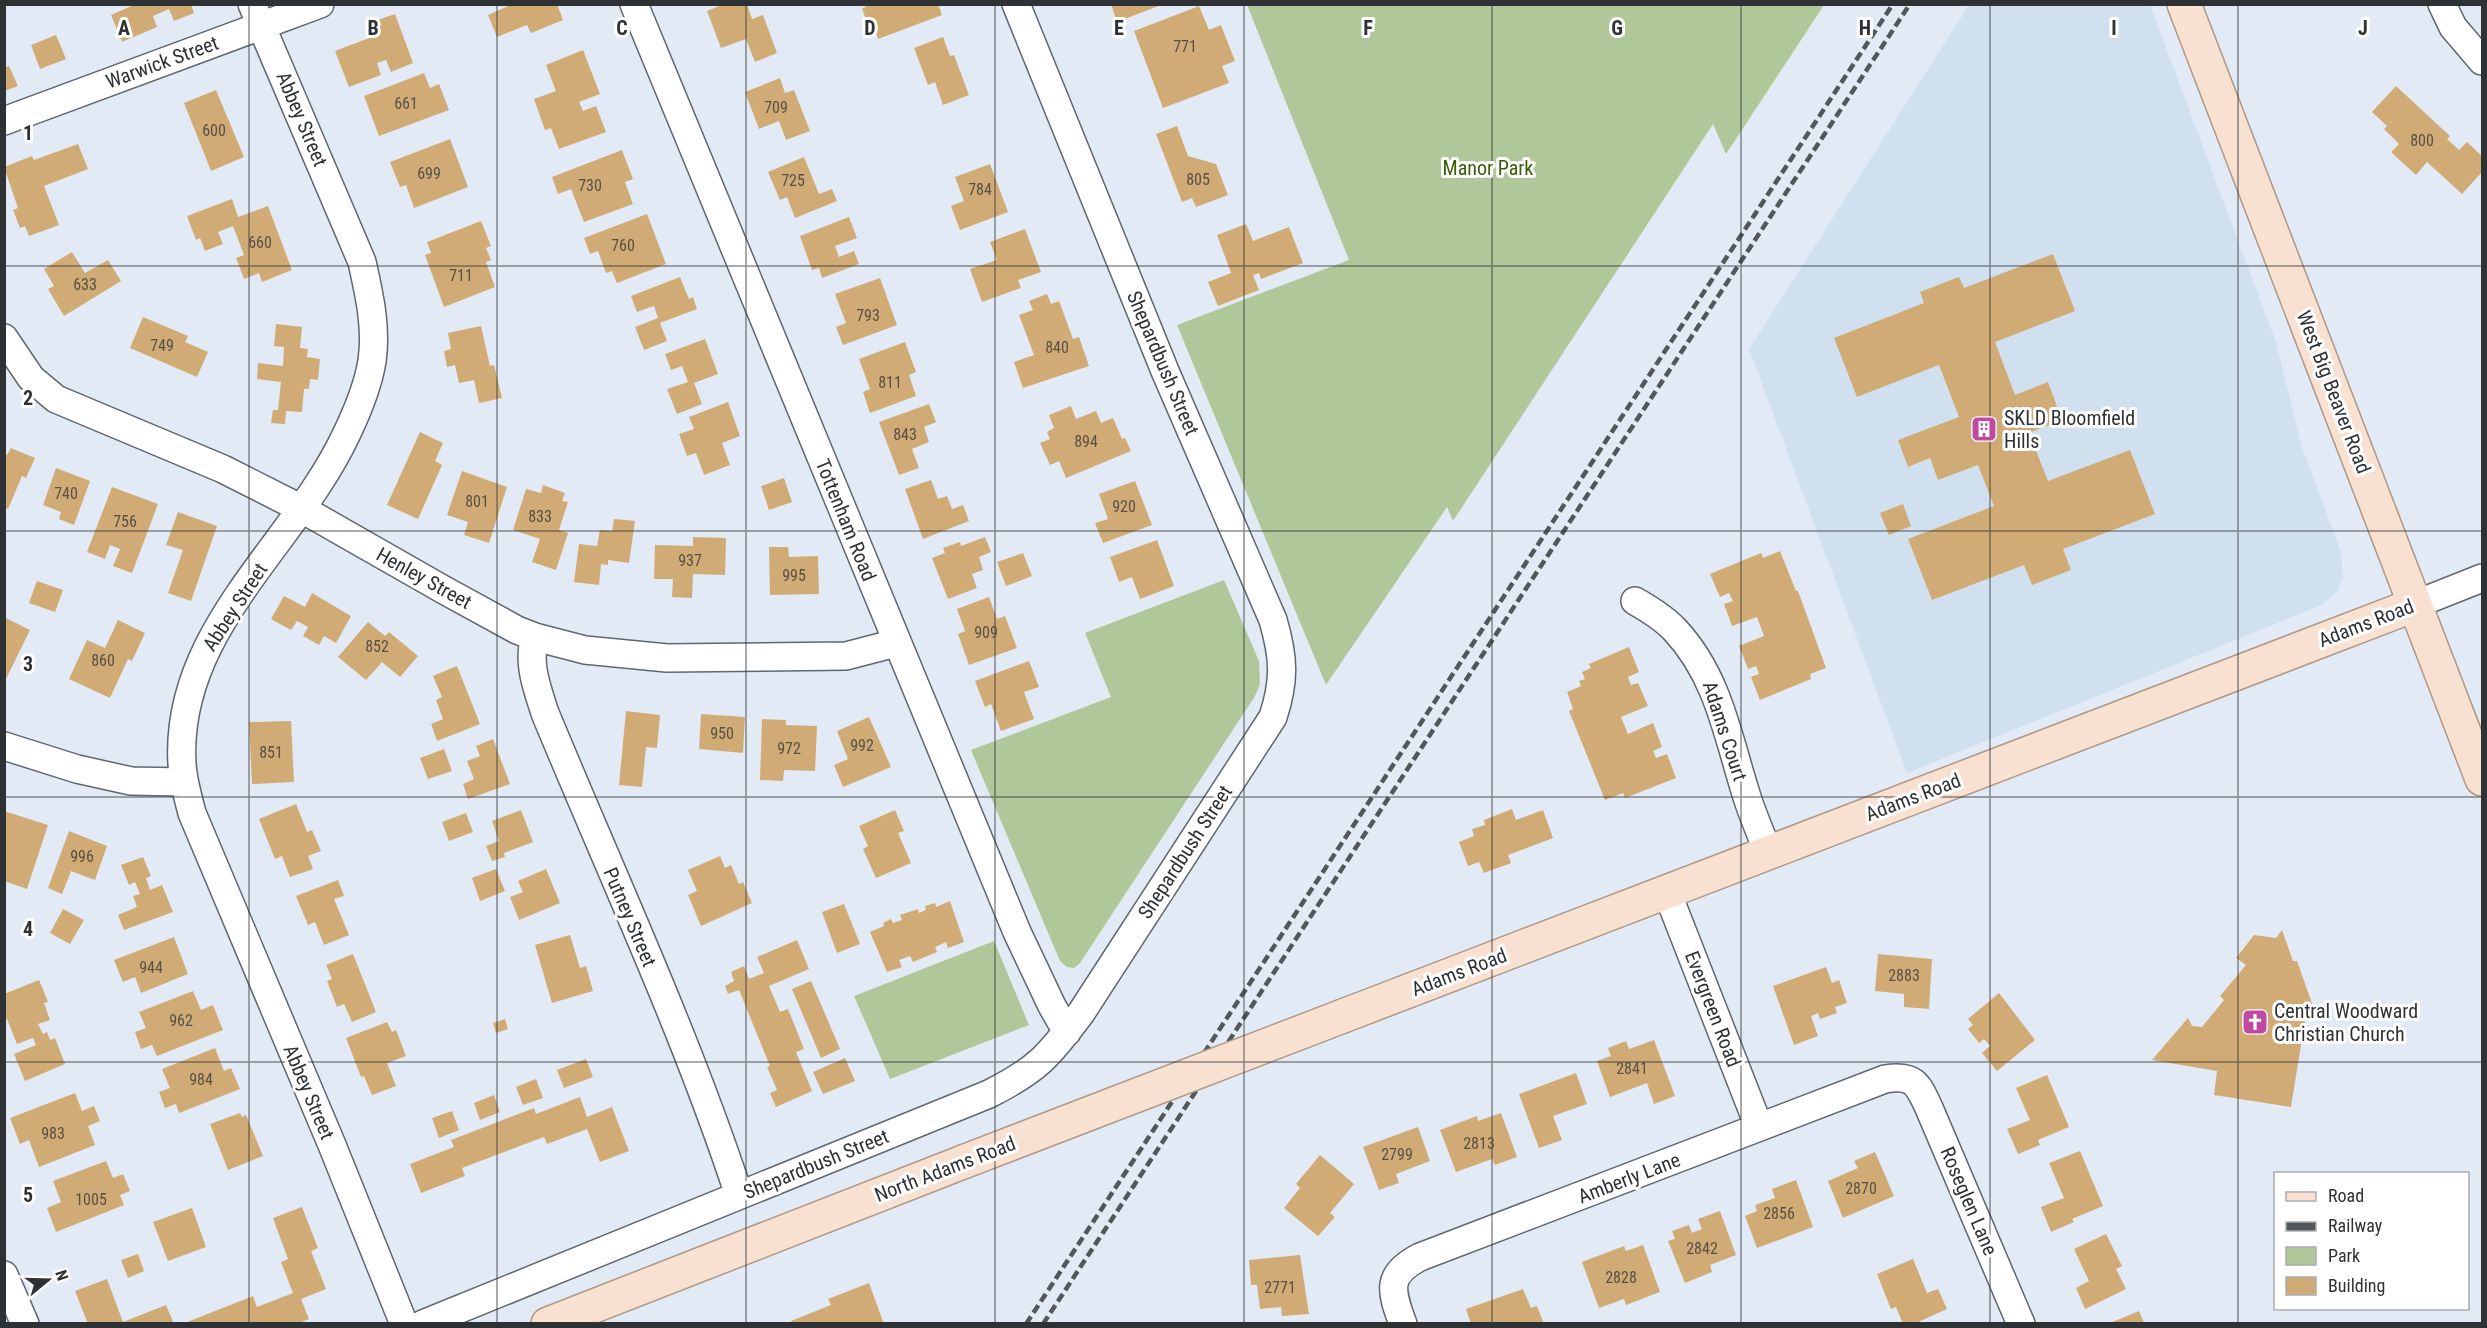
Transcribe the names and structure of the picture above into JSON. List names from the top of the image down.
{
  "streets": {
    "main road": ["West Big Beaver Road", "Adams Road", "North Adams Road"],
    "street": [
      "Warwick Street",
      "Abbey Street",
      "Shepardbush Street",
      "Tottenham Road",
      "Henley Street",
      "Adams Court",
      "Putney Street",
      "Evergreen Road",
      "Amberly Lane",
      "Roseglen Lane"
    ]
  },
  "crossings": [
    ["Warwick Street", "Abbey Street"],
    ["Abbey Street", "Henley Street"],
    ["Shepardbush Street", "Tottenham Road"],
    ["Shepardbush Street", "Putney Street"],
    ["West Big Beaver Road", "Adams Road"],
    ["Tottenham Road", "Henley Street"],
    ["Henley Street", "Putney Street"],
    ["Adams Road", "Adams Court"],
    ["Adams Road", "Evergreen Road"],
    ["Adams Road", "North Adams Road"],
    ["Evergreen Road", "Amberly Lane"],
    ["Amberly Lane", "Roseglen Lane"]
  ],
  "parks": ["Manor Park"],
  "places": {
    "building": ["SKLD Bloomfield Hills"],
    "church": ["Central Woodward Christian Church"]
  },
  "house_numbers": [
    "771",
    "661",
    "709",
    "600",
    "800",
    "699",
    "805",
    "725",
    "730",
    "784",
    "660",
    "760",
    "711",
    "633",
    "793",
    "749",
    "840",
    "811",
    "843",
    "894",
    "740",
    "801",
    "920",
    "833",
    "756",
    "937",
    "995",
    "909",
    "852",
    "860",
    "950",
    "992",
    "972",
    "851",
    "996",
    "944",
    "2883",
    "962",
    "2841",
    "984",
    "983",
    "2813",
    "2799",
    "2870",
    "1005",
    "2856",
    "2842",
    "2828",
    "2771"
  ],
  "legend": [
    "Road",
    "Railway",
    "Park",
    "Building"
  ],
  "north": "right",
  "grid": {
    "columns": [
      "A",
      "B",
      "C",
      "D",
      "E",
      "F",
      "G",
      "H",
      "I",
      "J"
    ],
    "rows": [
      "1",
      "2",
      "3",
      "4",
      "5"
    ]
  }
}
